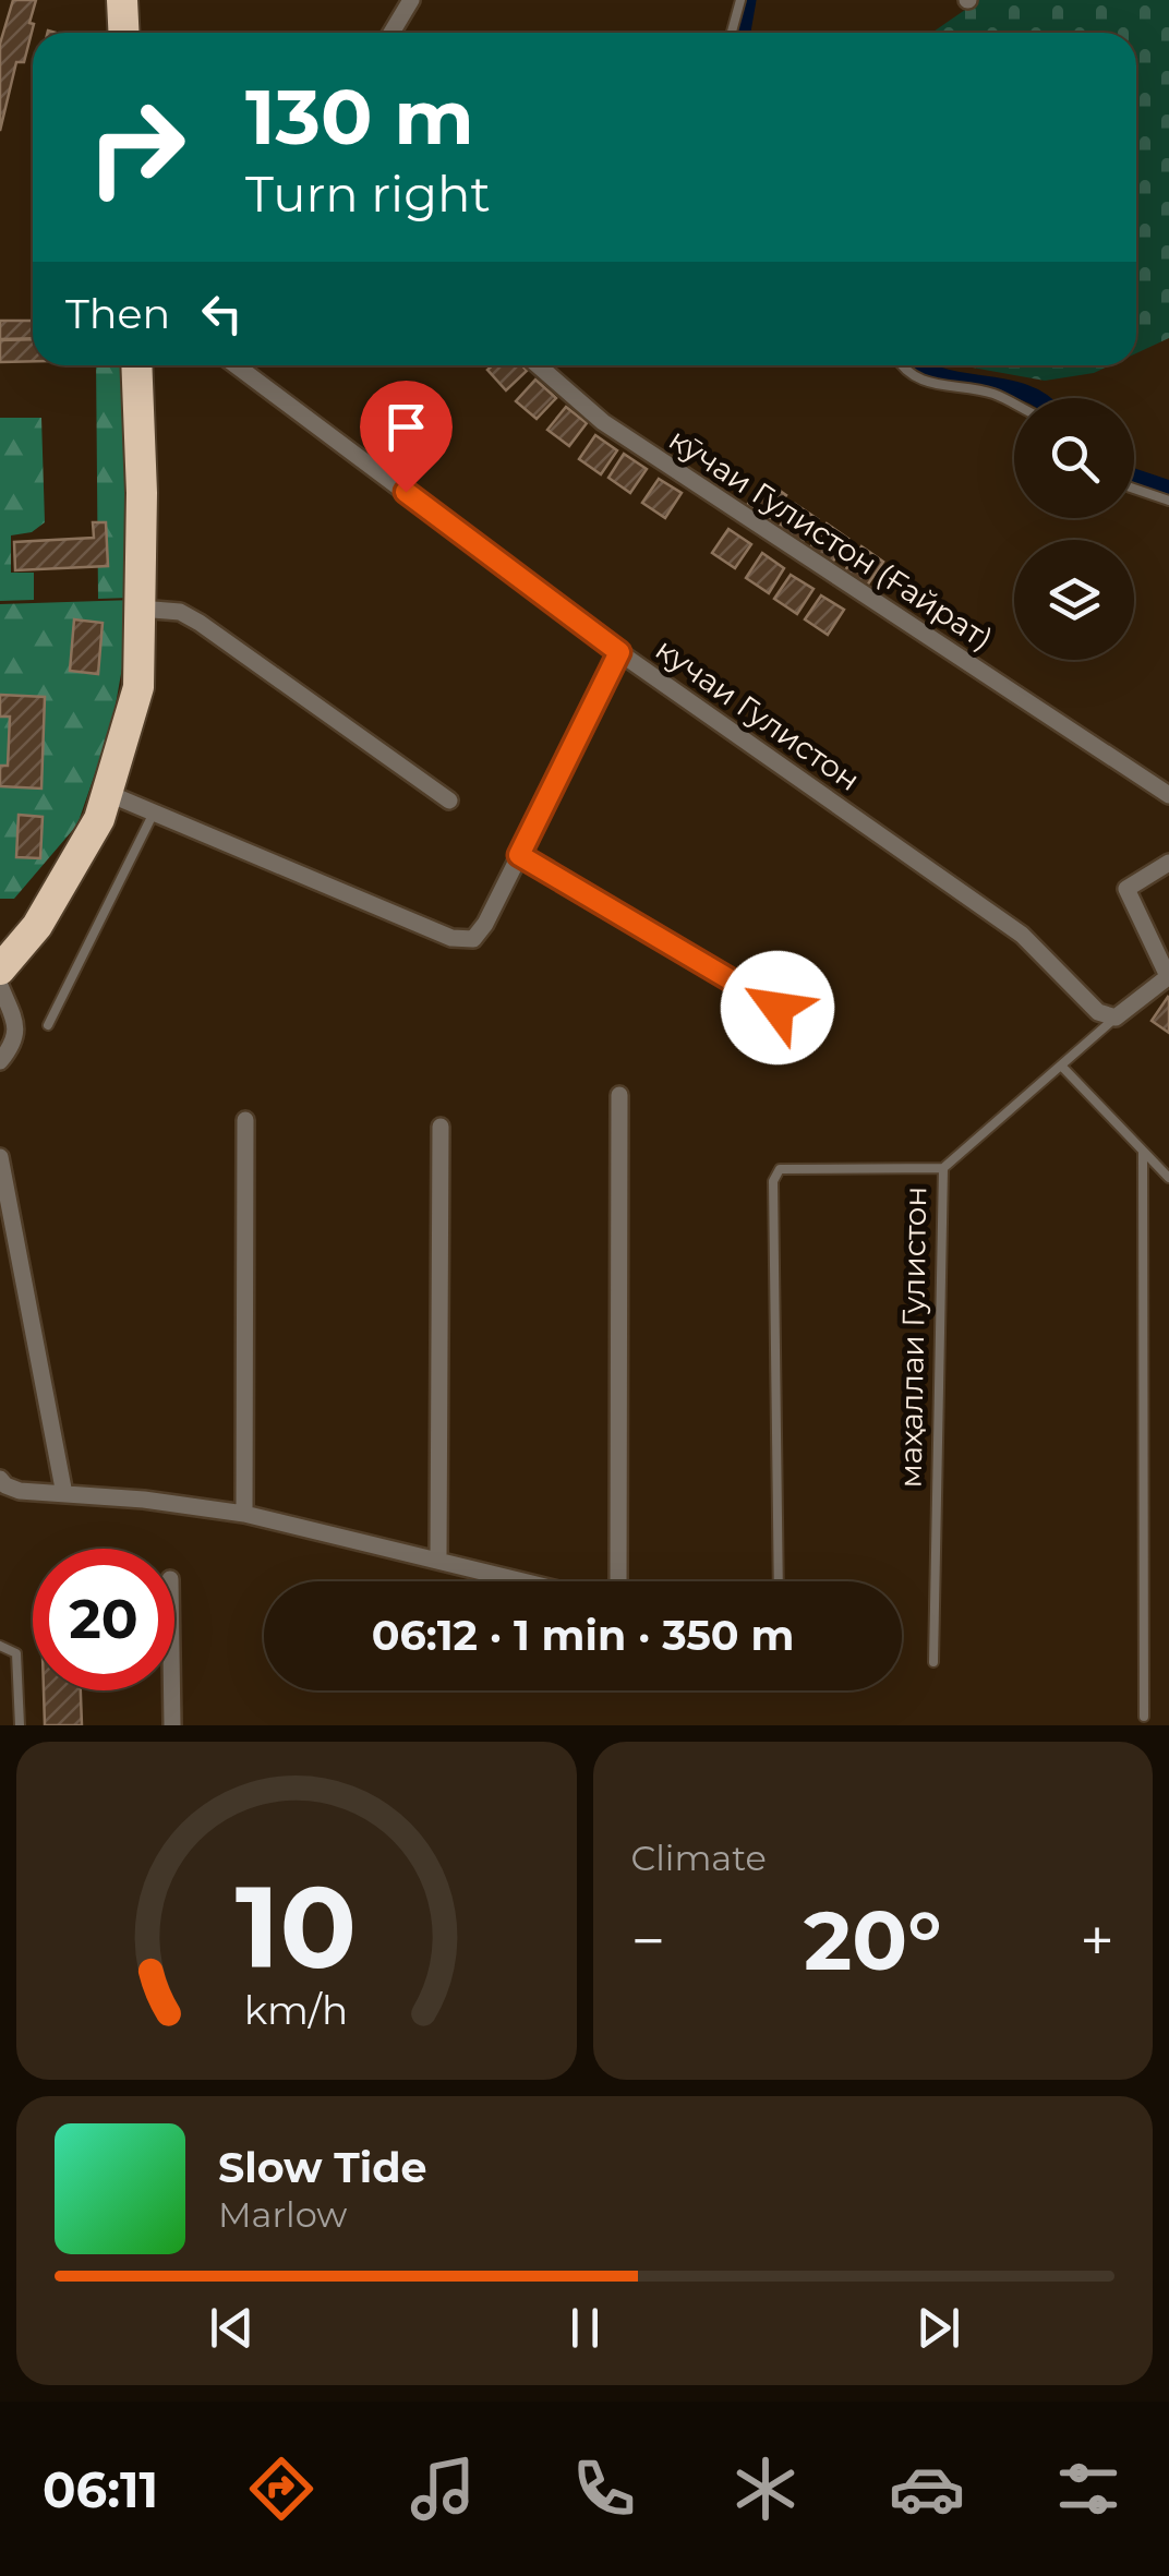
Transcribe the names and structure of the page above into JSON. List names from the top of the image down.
{
  "streets": {
    "street": ["кӯчаи Гулистон (Ғайрат)", "кучаи Гулистон", "маҳаллаи Гулистон"]
  },
  "crossings": [
    ["кучаи Гулистон", "маҳаллаи Гулистон"]
  ],
  "page": {
    "turn": ["130 m", "Turn right"],
    "then": "Then",
    "limit": "20",
    "trip": "06:12 · 1 min · 350 m",
    "tile": "Climate",
    "heat": ["−", "20°", "+"],
    "song": ["Slow Tide", "Marlow"],
    "tabs": "06:11",
    "gauge": ["10", "km/h"]
  }
}
